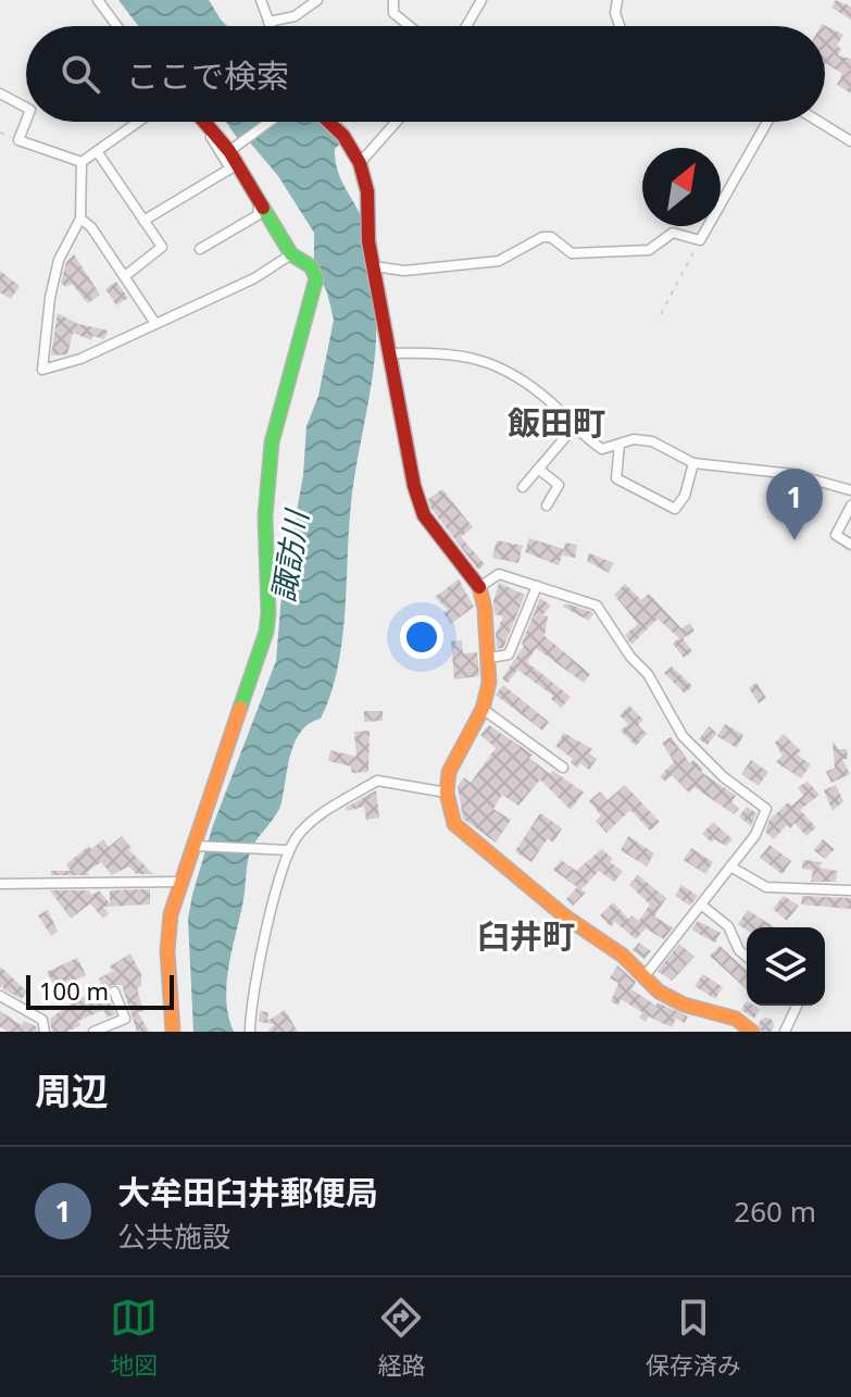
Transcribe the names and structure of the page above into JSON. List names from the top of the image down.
{
  "districts": ["飯田町", "臼井町"],
  "water": ["諏訪川"],
  "scale_bar": "100 m",
  "north": "top right",
  "page": {
    "search": "ここで検索",
    "pins": "1",
    "scale": "100 m",
    "heading": "周辺",
    "list": [
      {
        "mark": "1",
        "name": "大牟田臼井郵便局",
        "note": "公共施設",
        "value": "260 m"
      }
    ],
    "nav": ["地図", "経路", "保存済み"]
  }
}
